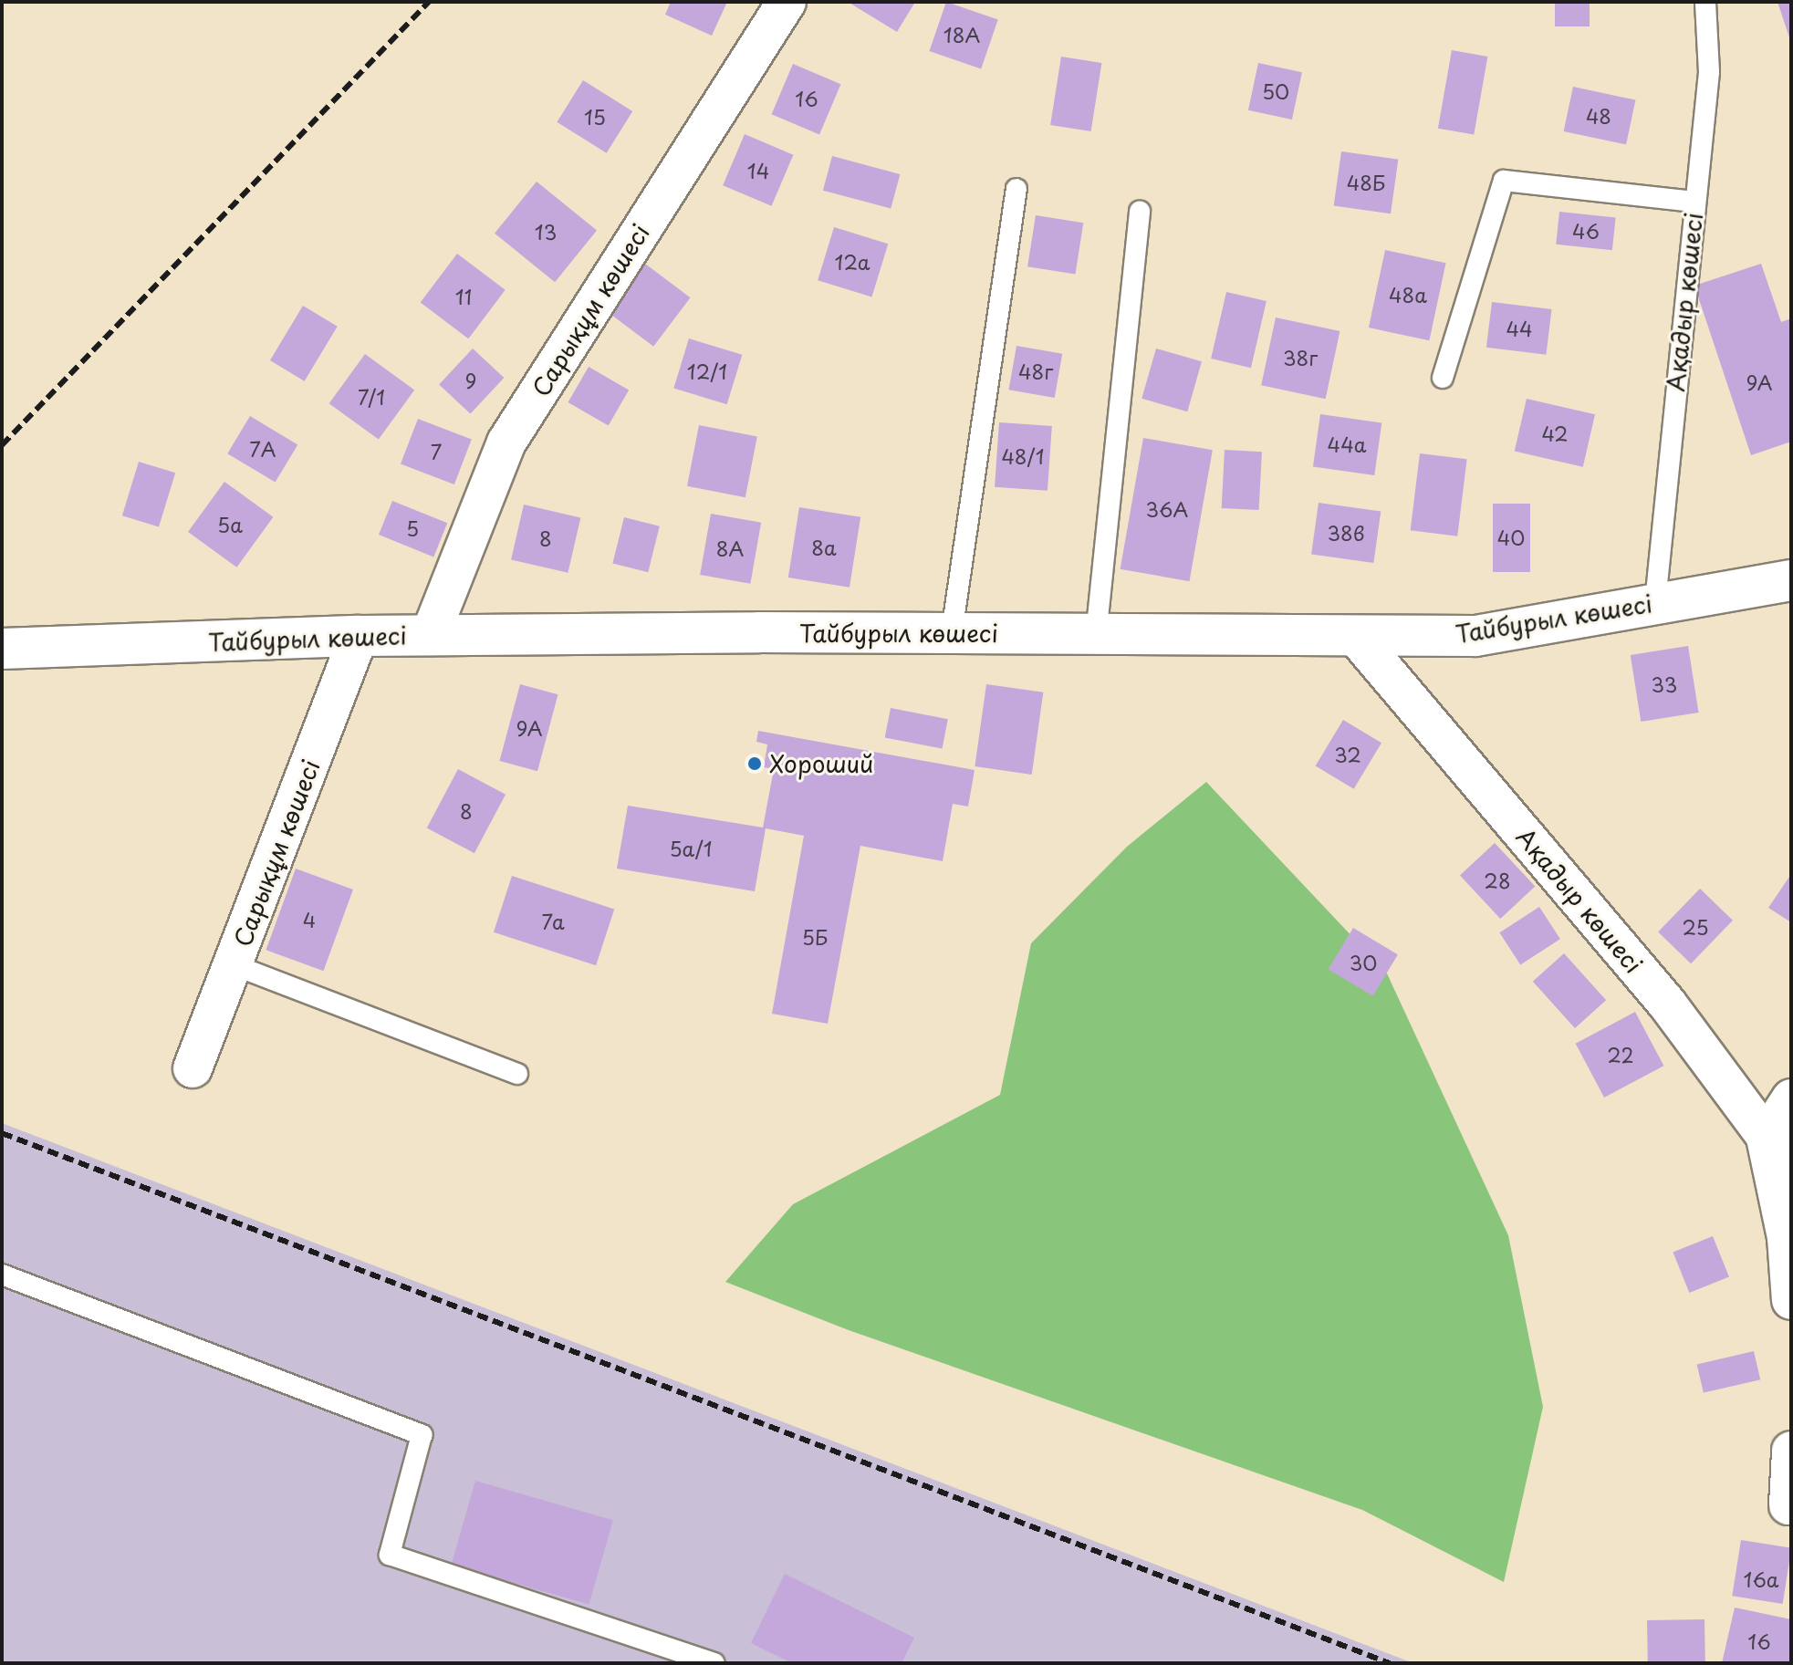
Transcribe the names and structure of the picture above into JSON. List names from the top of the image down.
{
  "streets": {
    "main road": ["Тайбурыл көшесі"],
    "street": ["Ақадыр көшесі", "Сарықұм көшесі"]
  },
  "crossings": [
    ["Ақадыр көшесі", "Тайбурыл көшесі"],
    ["Сарықұм көшесі", "Тайбурыл көшесі"]
  ],
  "places": ["Хороший"],
  "house_numbers": [
    "18А",
    "50",
    "16",
    "48",
    "15",
    "14",
    "48Б",
    "46",
    "13",
    "12а",
    "48а",
    "11",
    "44",
    "38г",
    "12/1",
    "48г",
    "9",
    "9А",
    "7/1",
    "42",
    "44а",
    "7А",
    "7",
    "48/1",
    "36А",
    "5а",
    "5",
    "38в",
    "40",
    "8",
    "8а",
    "8А",
    "33",
    "9А",
    "32",
    "8",
    "5а/1",
    "28",
    "4",
    "7а",
    "25",
    "5Б",
    "30",
    "22",
    "16а",
    "16"
  ]
}
